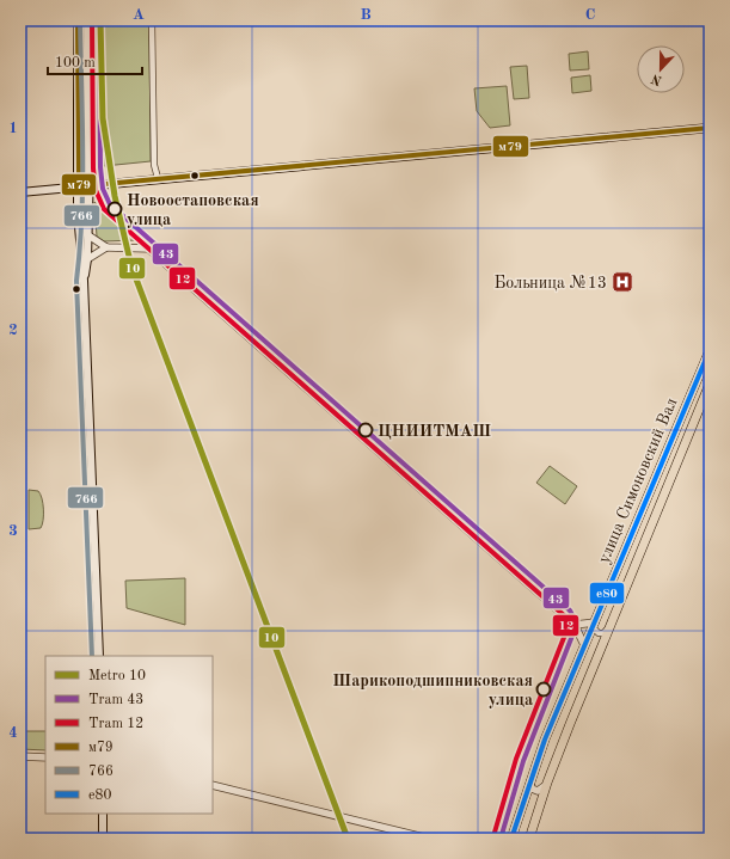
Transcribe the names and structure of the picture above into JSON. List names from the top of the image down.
{
  "streets": {
    "main road": ["улица Симоновский Вал"]
  },
  "places": {
    "other": ["Новоостаповская улица", "ЦНИИТМАШ", "Шарикоподшипниковская улица"],
    "hospital": ["Больница №13"]
  },
  "lines": [
    "metro line 10",
    "tram line 43",
    "tram line 12",
    "transit line м79",
    "transit line 766",
    "transit line е80"
  ],
  "legend": [
    "Metro 10",
    "Tram 43",
    "Tram 12",
    "м79",
    "766",
    "е80"
  ],
  "scale_bar": "100 m",
  "north": "bottom",
  "grid": {
    "columns": ["A", "B", "C"],
    "rows": [
      "1",
      "2",
      "3",
      "4"
    ]
  }
}
